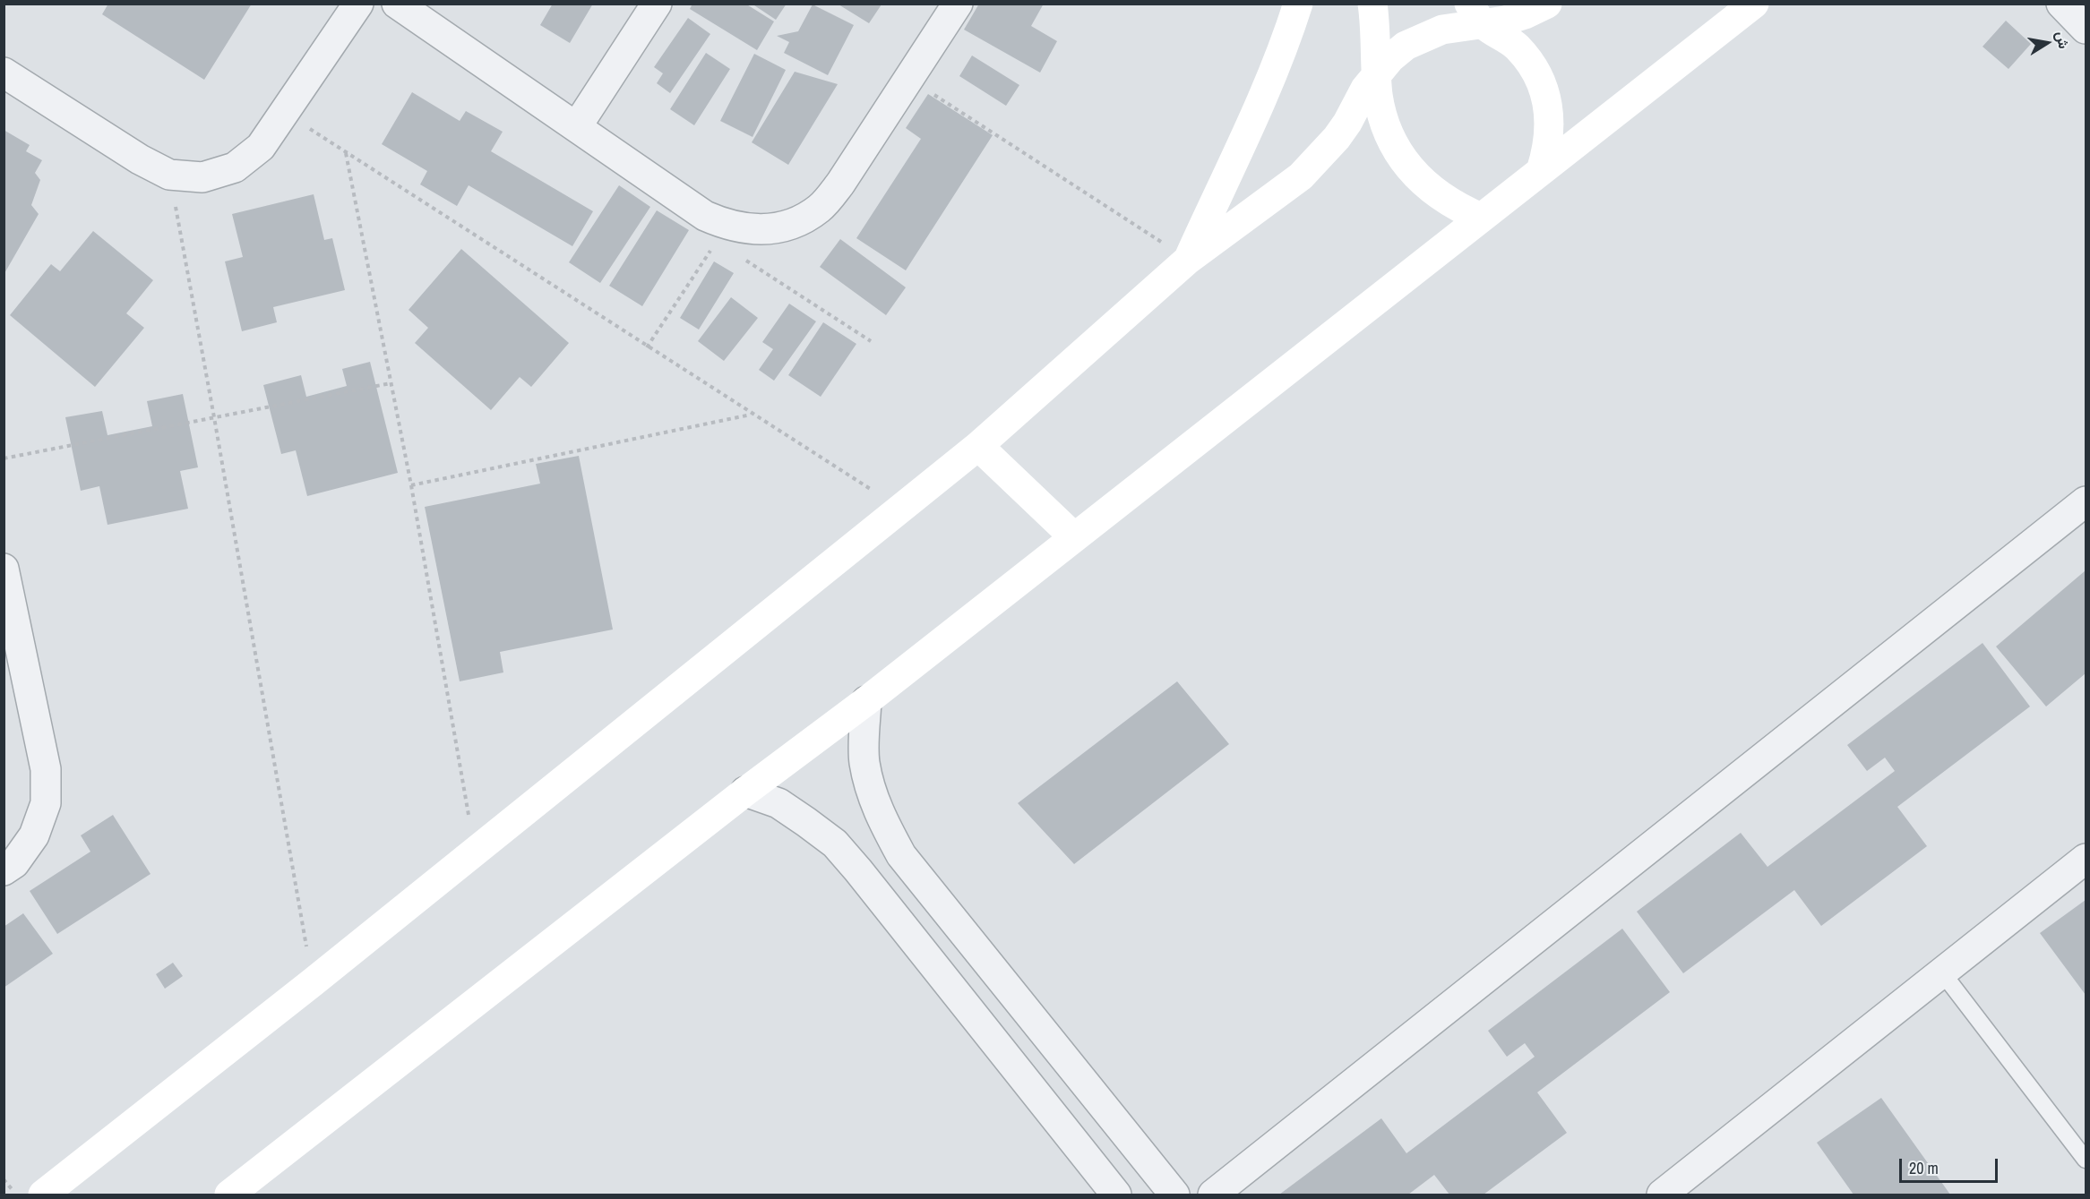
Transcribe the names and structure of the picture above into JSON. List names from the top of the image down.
{
  "scale_bar": "20 m",
  "north": "right"
}
